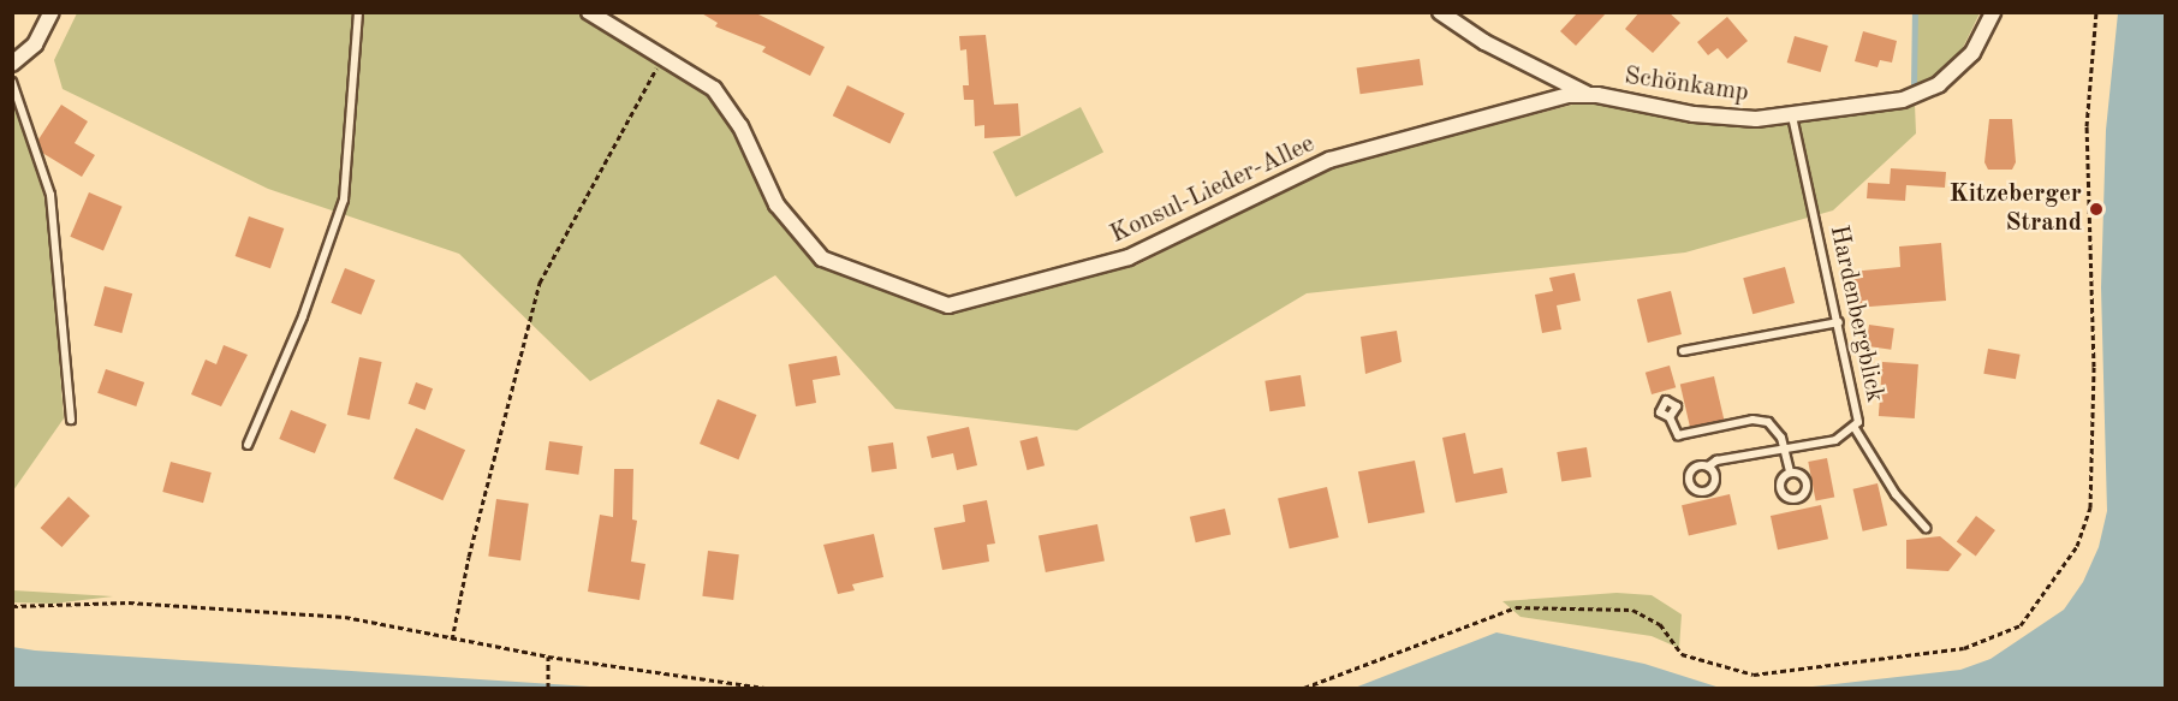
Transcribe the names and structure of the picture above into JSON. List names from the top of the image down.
{
  "streets": {
    "street": ["Schönkamp", "Konsul-Lieder-Allee"],
    "lane": ["Hardenbergblick"]
  },
  "crossings": [
    ["Schönkamp", "Konsul-Lieder-Allee"],
    ["Schönkamp", "Hardenbergblick"]
  ],
  "places": ["Kitzeberger Strand"]
}
